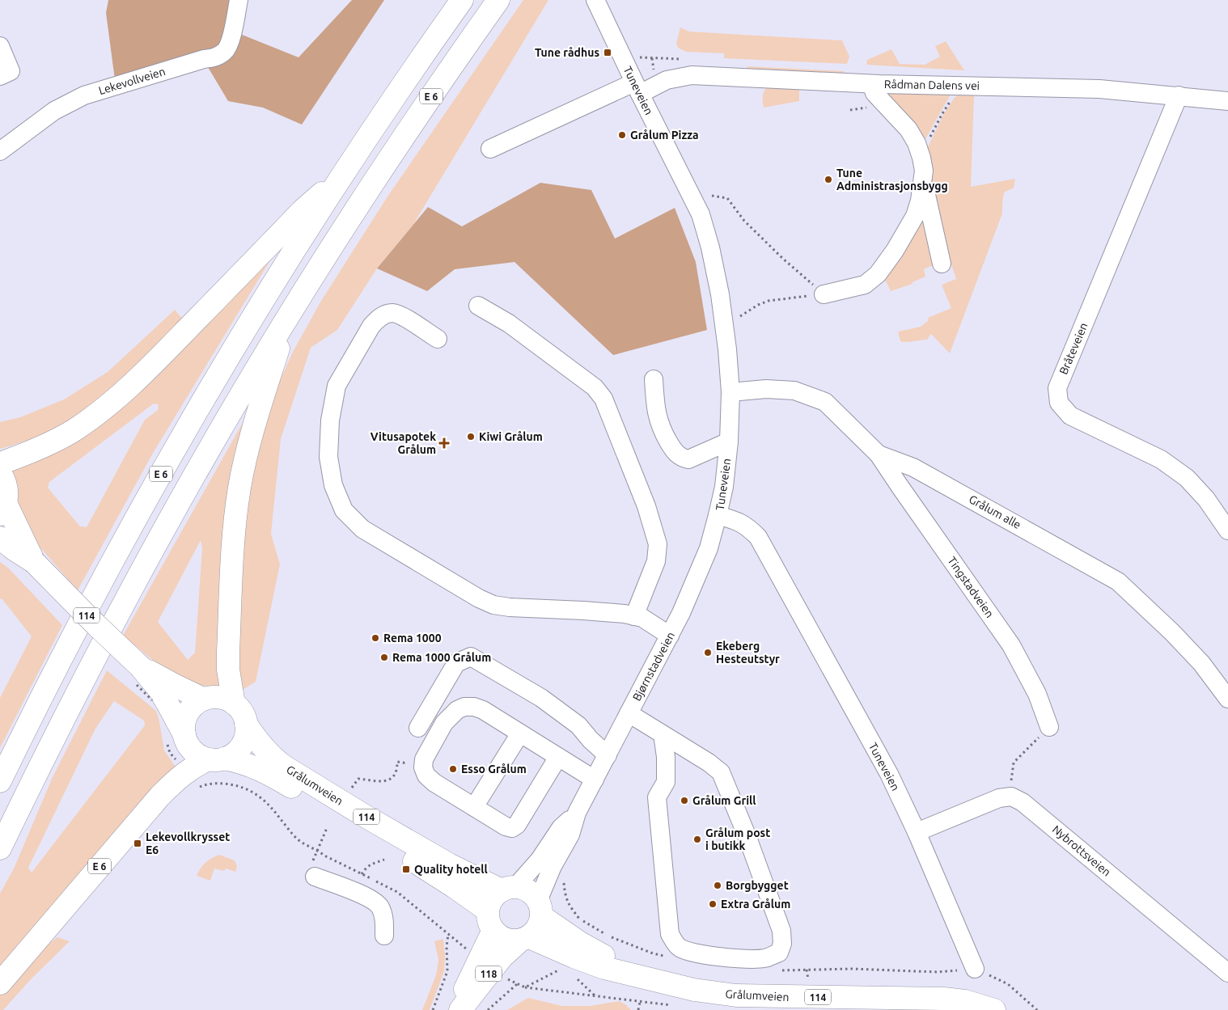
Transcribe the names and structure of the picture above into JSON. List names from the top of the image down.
{
  "streets": {
    "main road": [
      "E 6",
      "114",
      "Grålumveien",
      "118"
    ],
    "street": [
      "Lekevollveien",
      "Rådman Dalens vei",
      "Tuneveien",
      "Bråteveien",
      "Grålum alle",
      "Tingstadveien",
      "Bjørnstadveien",
      "Nybrottsveien"
    ]
  },
  "crossings": [
    ["Rådman Dalens vei", "Tuneveien"],
    ["Rådman Dalens vei", "Bråteveien"],
    ["Tuneveien", "Grålum alle"],
    ["Tuneveien", "Bjørnstadveien"],
    ["E 6", "114"],
    ["E 6", "Grålumveien"],
    ["Grålum alle", "Tingstadveien"],
    ["114", "Bjørnstadveien"],
    ["114", "Grålumveien"],
    ["114", "118"],
    ["Bjørnstadveien", "Grålumveien"],
    ["Bjørnstadveien", "118"],
    ["Grålumveien", "118"]
  ],
  "places": {
    "transit": ["Tune rådhus", "Lekevollkrysset E6", "Quality hotell"],
    "other": [
      "Grålum Pizza",
      "Tune Administrasjonsbygg",
      "Kiwi Grålum",
      "Rema 1000",
      "Ekeberg Hesteutstyr",
      "Rema 1000 Grålum",
      "Esso Grålum",
      "Grålum Grill",
      "Grålum post i butikk",
      "Borgbygget",
      "Extra Grålum"
    ],
    "health": ["Vitusapotek Grålum"]
  }
}
